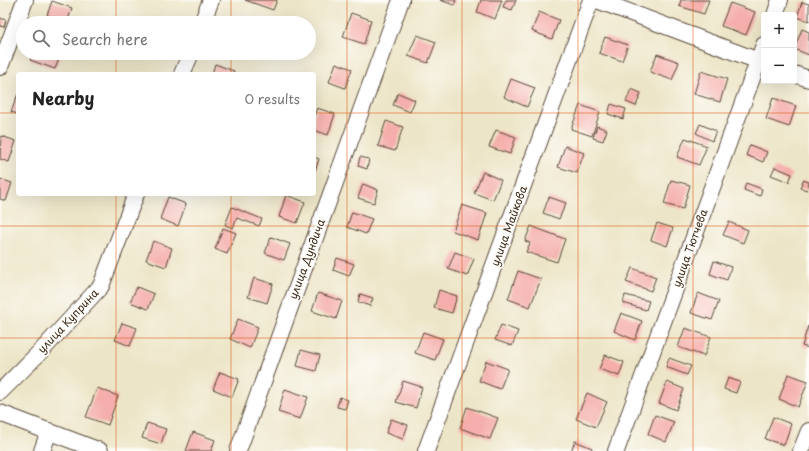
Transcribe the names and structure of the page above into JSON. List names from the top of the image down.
{
  "streets": {
    "street": [
      "улица Майкова",
      "улица Тютчева",
      "улица Дундича",
      "улица Куприна"
    ]
  },
  "page": {
    "map_buttons": ["+", "−"],
    "search": "Search here",
    "heading": ["Nearby", "0 results"]
  }
}
